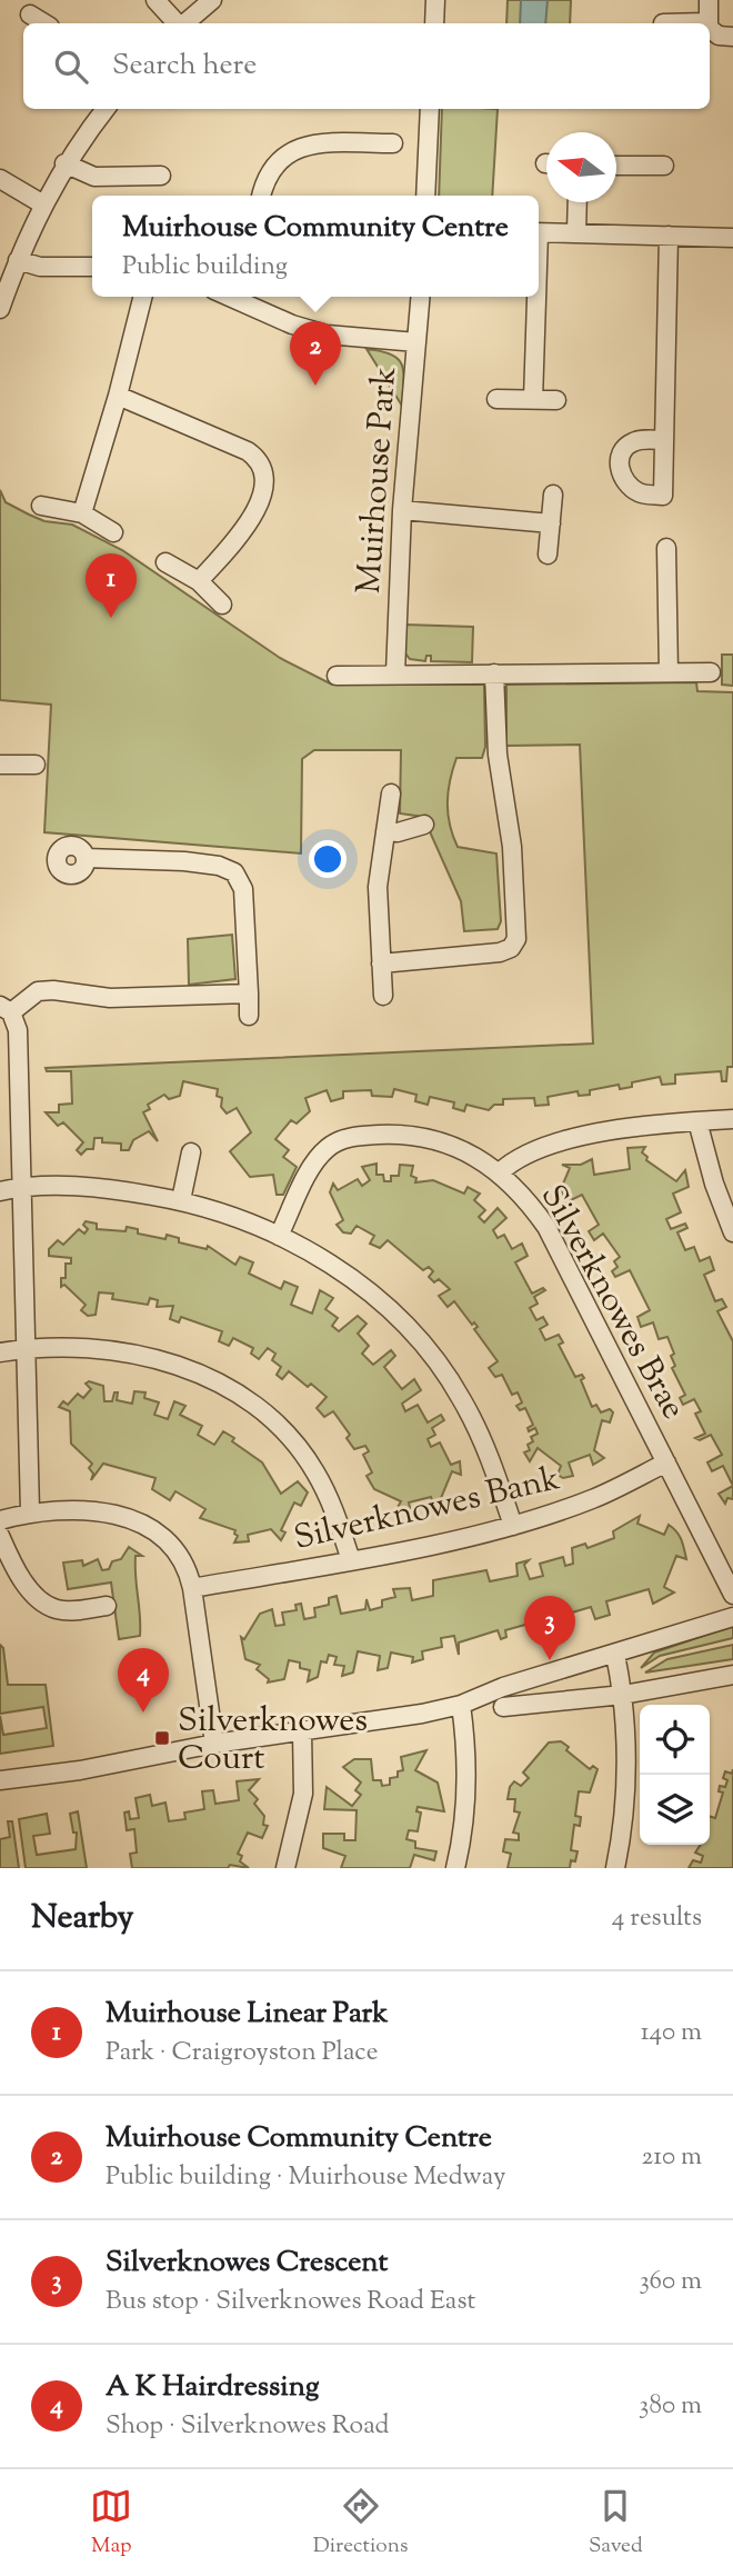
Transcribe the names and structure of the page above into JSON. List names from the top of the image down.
{
  "streets": {
    "street": ["Muirhouse Park", "Silverknowes Brae", "Silverknowes Bank"]
  },
  "crossings": [
    ["Silverknowes Brae", "Silverknowes Bank"]
  ],
  "places": {
    "transit": ["Silverknowes Court"]
  },
  "north": "left",
  "page": {
    "search": "Search here",
    "popup": ["Muirhouse Community Centre", "Public building"],
    "pins": [
      "2",
      "1",
      "3",
      "4"
    ],
    "heading": ["Nearby", "4 results"],
    "list": [
      {
        "mark": "1",
        "name": "Muirhouse Linear Park",
        "note": "Park · Craigroyston Place",
        "value": "140 m"
      },
      {
        "mark": "2",
        "name": "Muirhouse Community Centre",
        "note": "Public building · Muirhouse Medway",
        "value": "210 m"
      },
      {
        "mark": "3",
        "name": "Silverknowes Crescent",
        "note": "Bus stop · Silverknowes Road East",
        "value": "360 m"
      },
      {
        "mark": "4",
        "name": "A K Hairdressing",
        "note": "Shop · Silverknowes Road",
        "value": "380 m"
      }
    ],
    "nav": ["Map", "Directions", "Saved"]
  }
}
